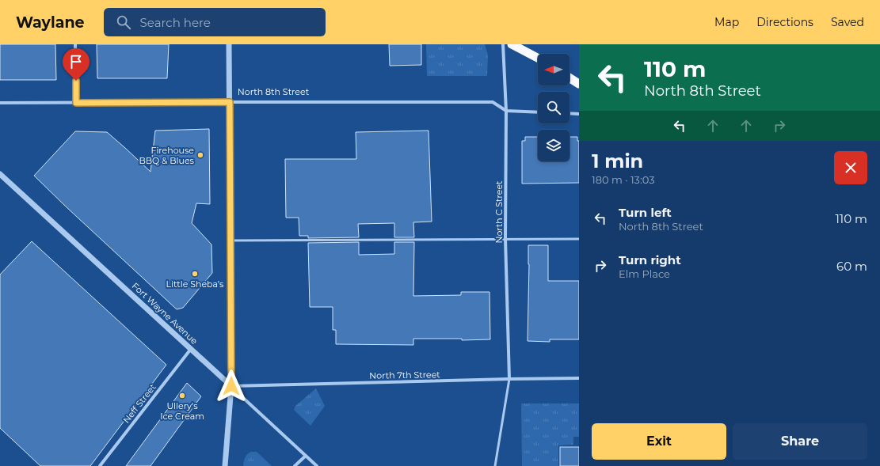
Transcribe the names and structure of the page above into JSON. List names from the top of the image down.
{
  "streets": {
    "street": [
      "North 8th Street",
      "North C Street",
      "Fort Wayne Avenue",
      "North 7th Street",
      "Neff Street"
    ]
  },
  "crossings": [
    ["North 8th Street", "North C Street"],
    ["North C Street", "North 7th Street"],
    ["Fort Wayne Avenue", "North 7th Street"],
    ["Fort Wayne Avenue", "Neff Street"]
  ],
  "places": ["Firehouse BBQ & Blues", "Little Sheba’s", "Ullery's Ice Cream"],
  "north": "left",
  "page": {
    "header": "Waylane",
    "search": "Search here",
    "nav": ["Map", "Directions", "Saved"],
    "turn": ["110 m", "North 8th Street"],
    "heading": ["1 min", "180 m · 13:03"],
    "list": [
      {
        "name": "Turn left",
        "note": "North 8th Street",
        "value": "110 m"
      },
      {
        "name": "Turn right",
        "note": "Elm Place",
        "value": "60 m"
      }
    ],
    "buttons": ["Exit", "Share"]
  }
}
